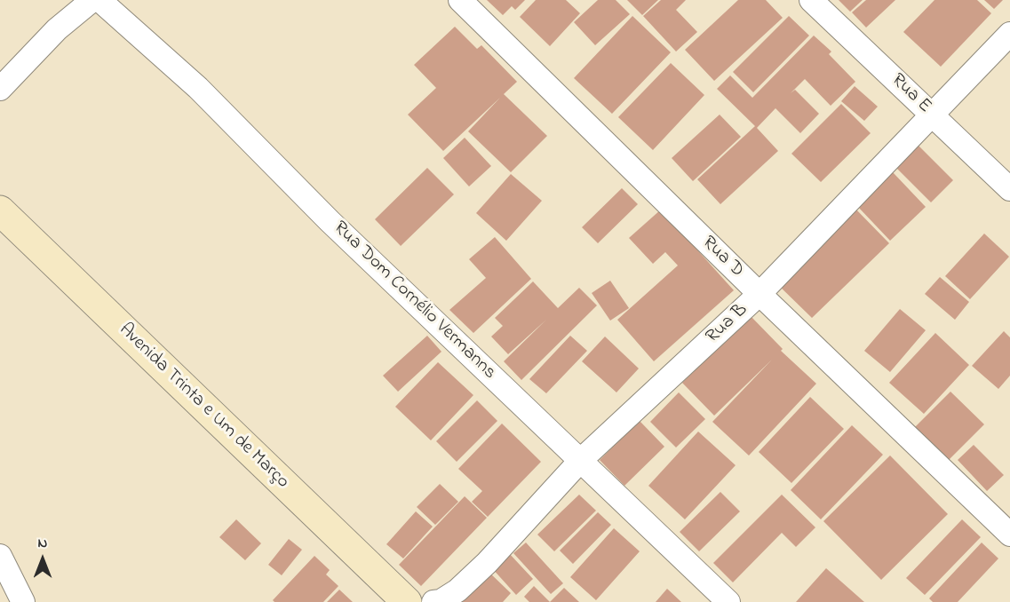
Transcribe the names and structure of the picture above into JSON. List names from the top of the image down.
{
  "streets": {
    "street": [
      "Rua E",
      "Rua D",
      "Rua Dom Cornélio Vermanns",
      "Rua B",
      "Avenida Trinta e Um de Março"
    ]
  },
  "crossings": [
    ["Rua E", "Rua B"],
    ["Rua D", "Rua B"],
    ["Rua Dom Cornélio Vermanns", "Rua B"]
  ],
  "north": "top"
}
